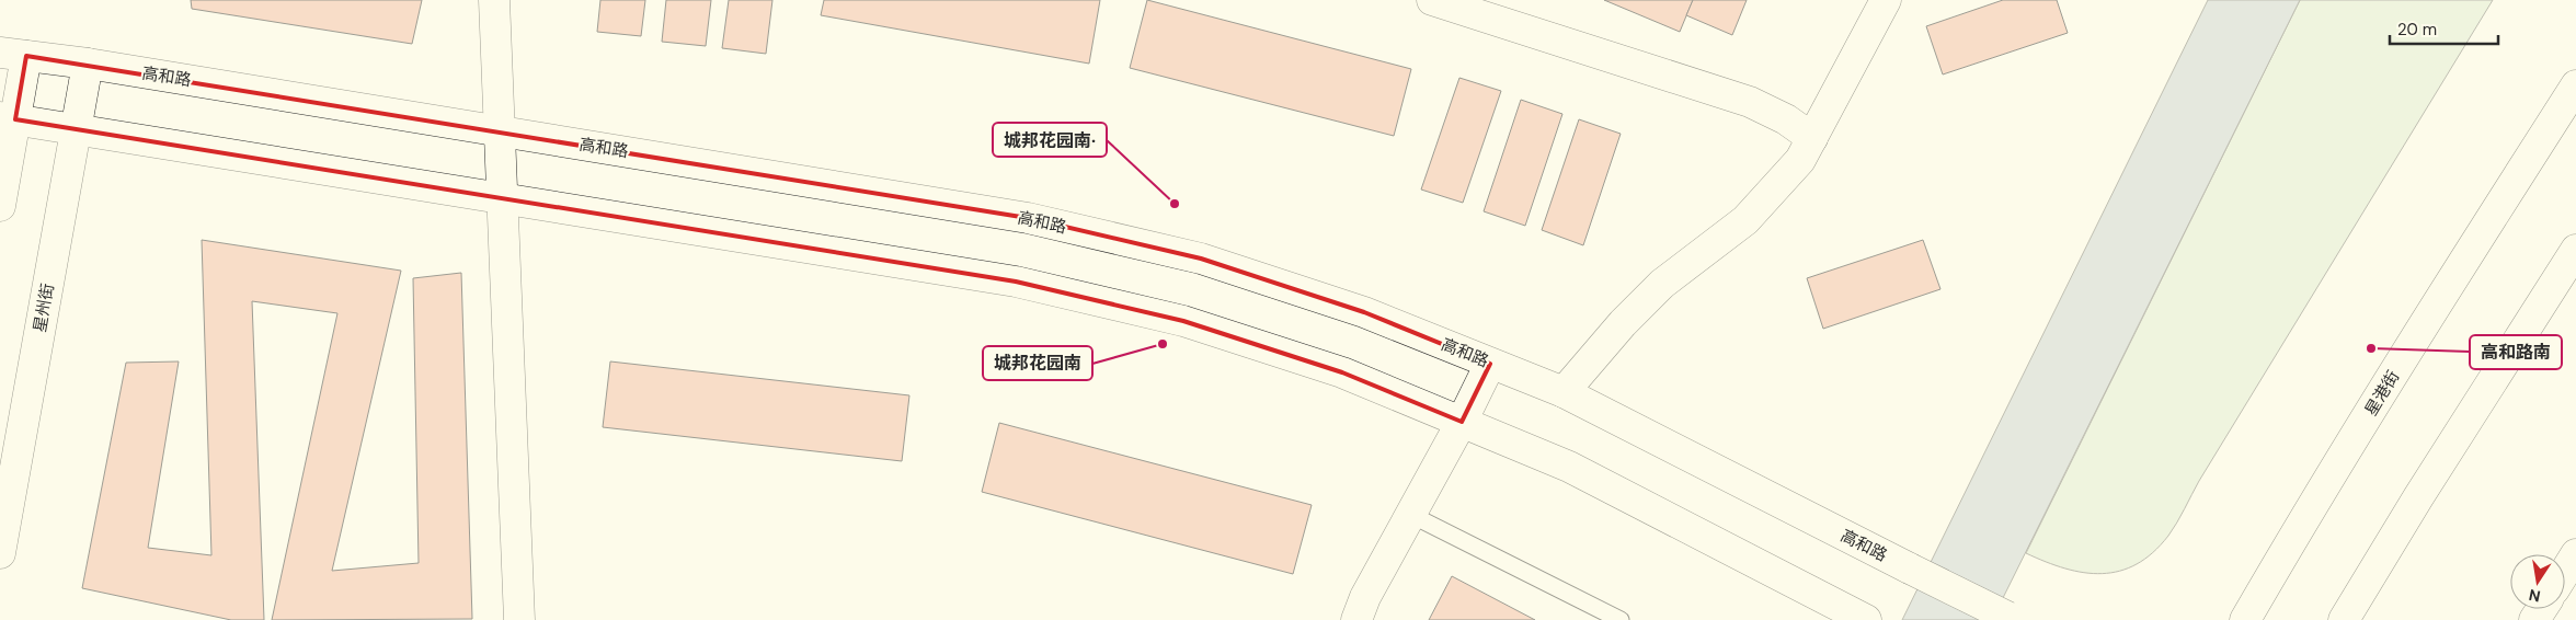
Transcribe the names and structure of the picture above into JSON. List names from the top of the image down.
{
  "streets": {
    "main road": ["高和路", "星州街", "星港街"]
  },
  "crossings": [
    ["高和路", "星州街"]
  ],
  "places": ["城邦花园南·", "城邦花园南", "高和路南"],
  "scale_bar": "20 m",
  "north": "bottom"
}
